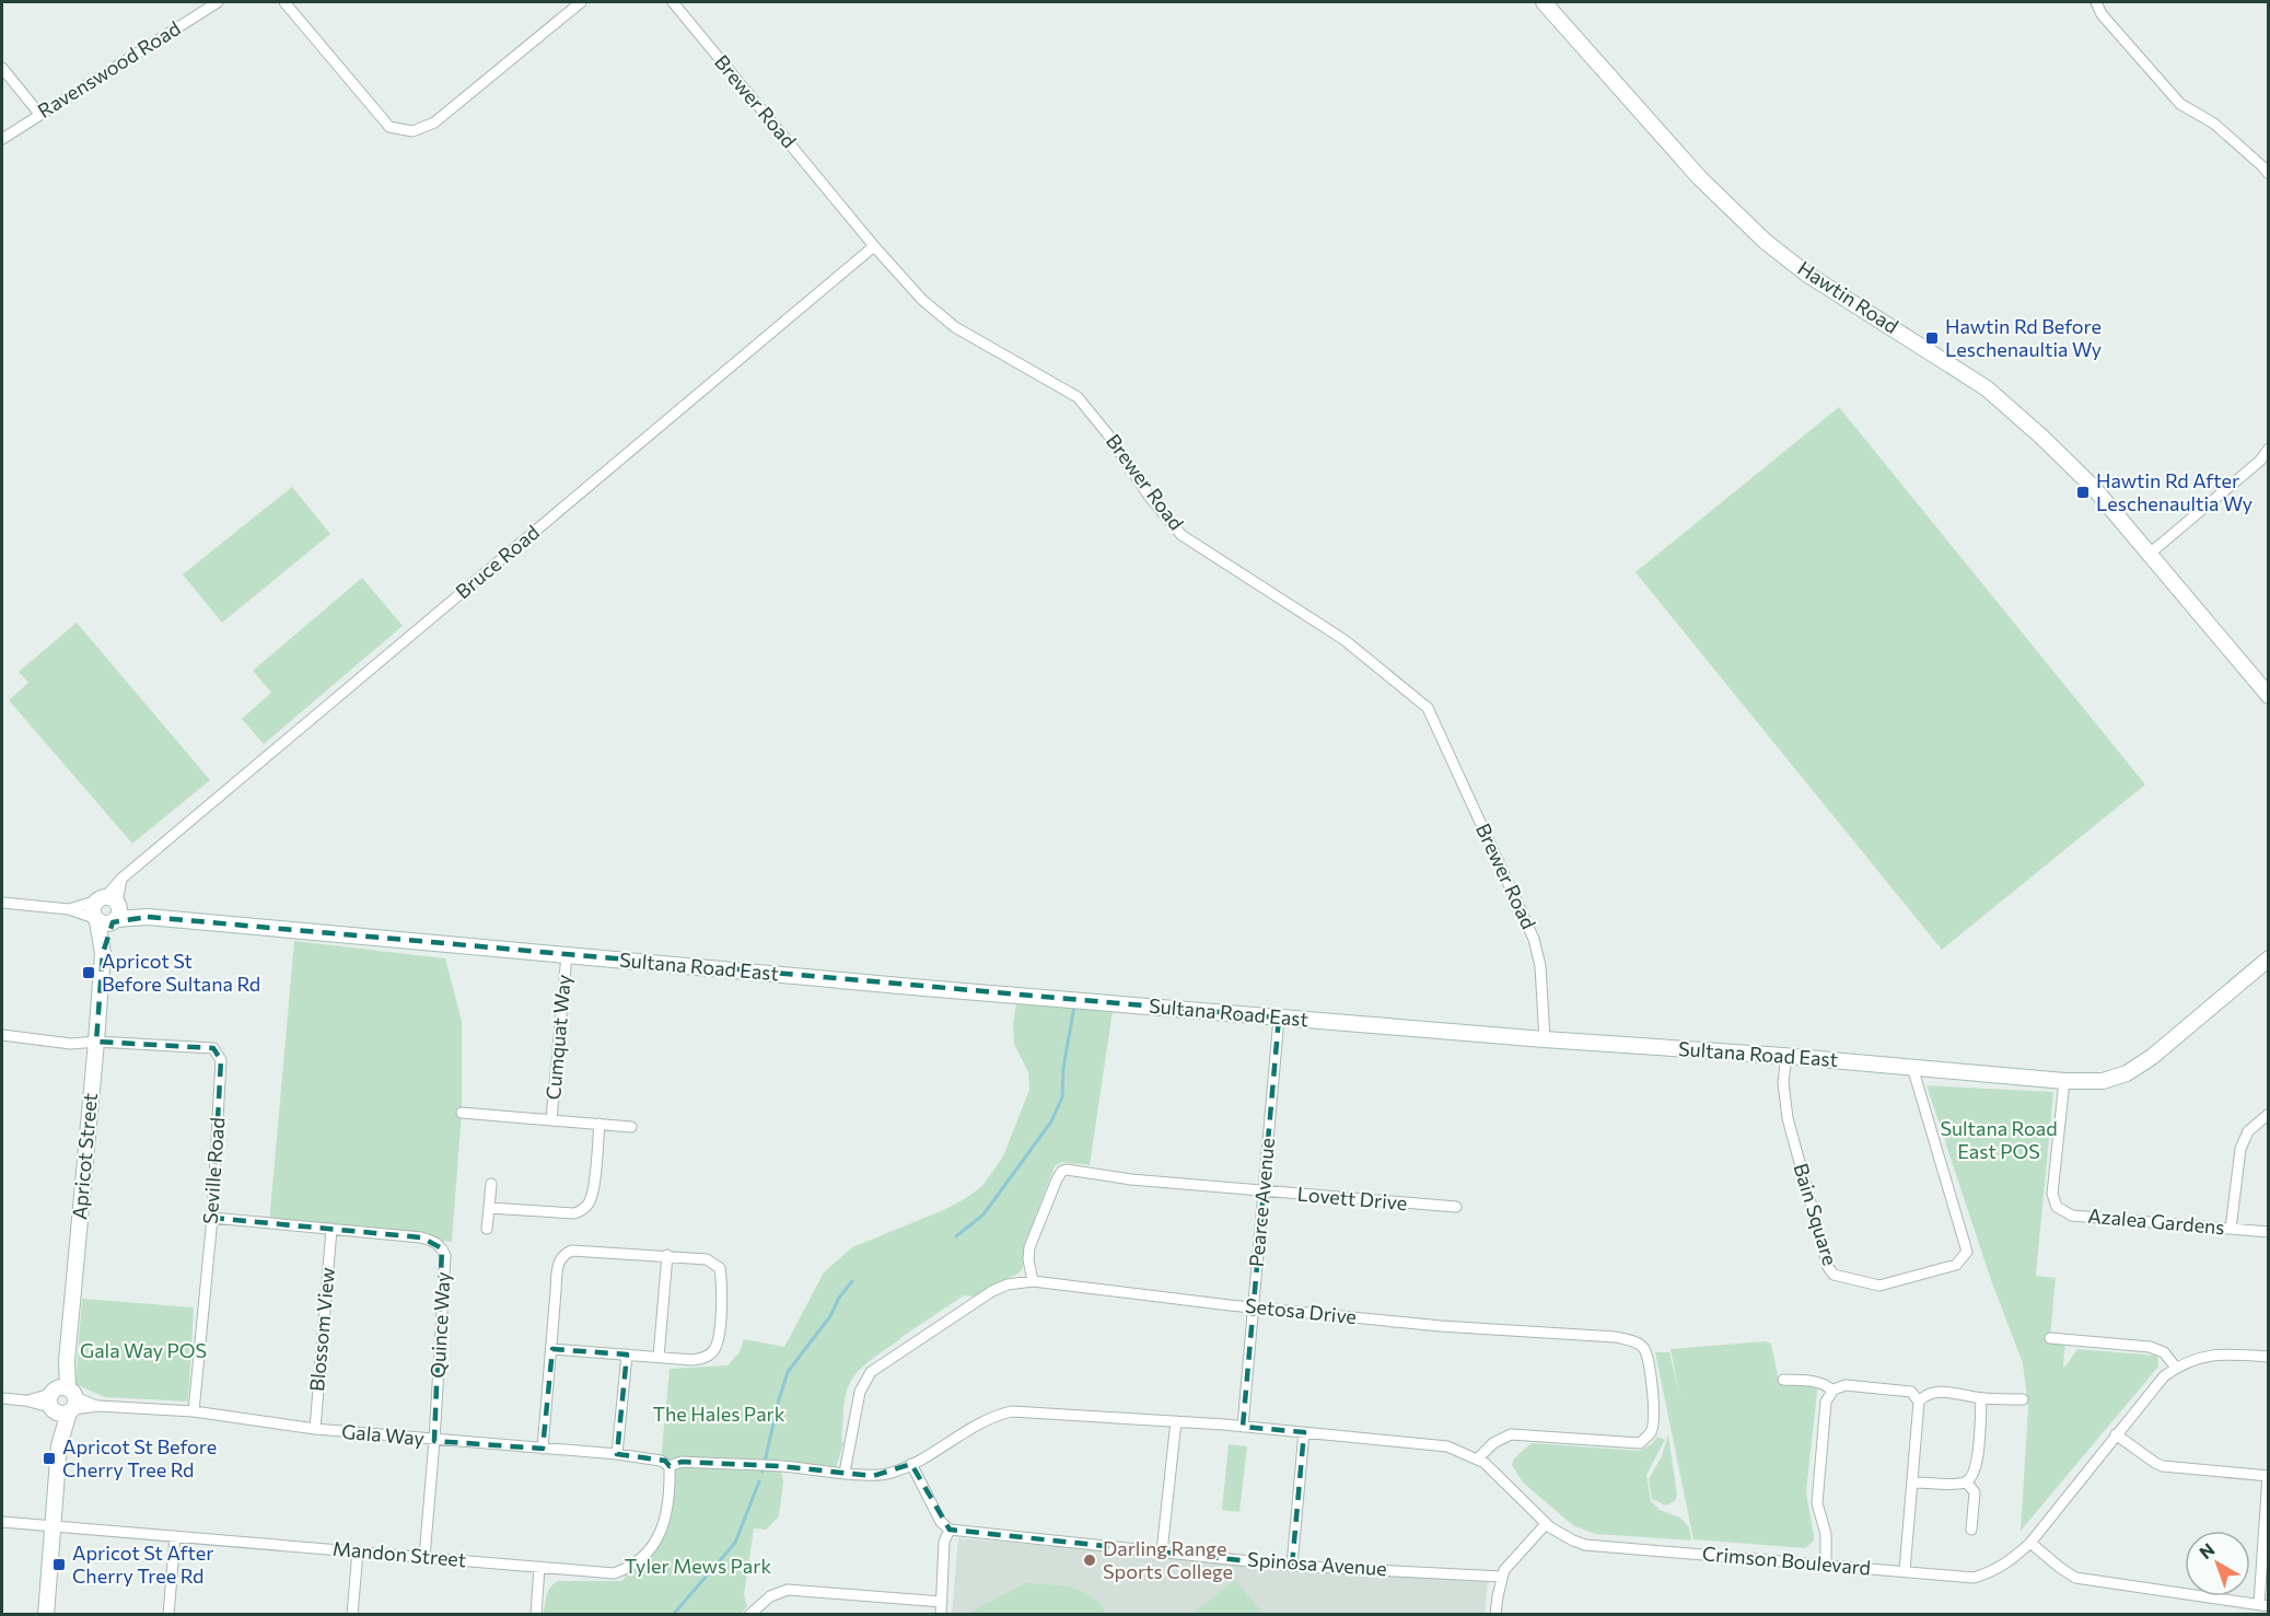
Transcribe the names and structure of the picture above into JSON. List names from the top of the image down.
{
  "streets": {
    "street": [
      "Ravenswood Road",
      "Brewer Road",
      "Hawtin Road",
      "Bruce Road",
      "Sultana Road East",
      "Cumquat Way",
      "Apricot Street",
      "Seville Road",
      "Lovett Drive",
      "Pearce Avenue",
      "Bain Square",
      "Azalea Gardens",
      "Setosa Drive",
      "Quince Way",
      "Blossom View",
      "Gala Way",
      "Mandon Street",
      "Crimson Boulevard",
      "Spinosa Avenue"
    ]
  },
  "crossings": [
    ["Brewer Road", "Bruce Road"],
    ["Brewer Road", "Sultana Road East"],
    ["Bruce Road", "Sultana Road East"],
    ["Bruce Road", "Apricot Street"],
    ["Sultana Road East", "Cumquat Way"],
    ["Sultana Road East", "Apricot Street"],
    ["Sultana Road East", "Pearce Avenue"],
    ["Sultana Road East", "Bain Square"],
    ["Sultana Road East", "Azalea Gardens"],
    ["Apricot Street", "Seville Road"],
    ["Apricot Street", "Gala Way"],
    ["Apricot Street", "Mandon Street"],
    ["Seville Road", "Quince Way"],
    ["Seville Road", "Gala Way"],
    ["Lovett Drive", "Pearce Avenue"],
    ["Lovett Drive", "Setosa Drive"],
    ["Pearce Avenue", "Setosa Drive"],
    ["Pearce Avenue", "Crimson Boulevard"],
    ["Setosa Drive", "Gala Way"],
    ["Setosa Drive", "Crimson Boulevard"],
    ["Quince Way", "Blossom View"],
    ["Quince Way", "Gala Way"],
    ["Quince Way", "Mandon Street"],
    ["Blossom View", "Gala Way"],
    ["Gala Way", "Mandon Street"]
  ],
  "parks": [
    "Sultana Road East POS",
    "Gala Way POS",
    "The Hales Park",
    "Tyler Mews Park"
  ],
  "places": {
    "transit": [
      "Hawtin Rd Before Leschenaultia Wy",
      "Hawtin Rd After Leschenaultia Wy",
      "Apricot St Before Sultana Rd",
      "Apricot St Before Cherry Tree Rd",
      "Apricot St After Cherry Tree Rd"
    ],
    "other": ["Darling Range Sports College"]
  },
  "north": "top left"
}
